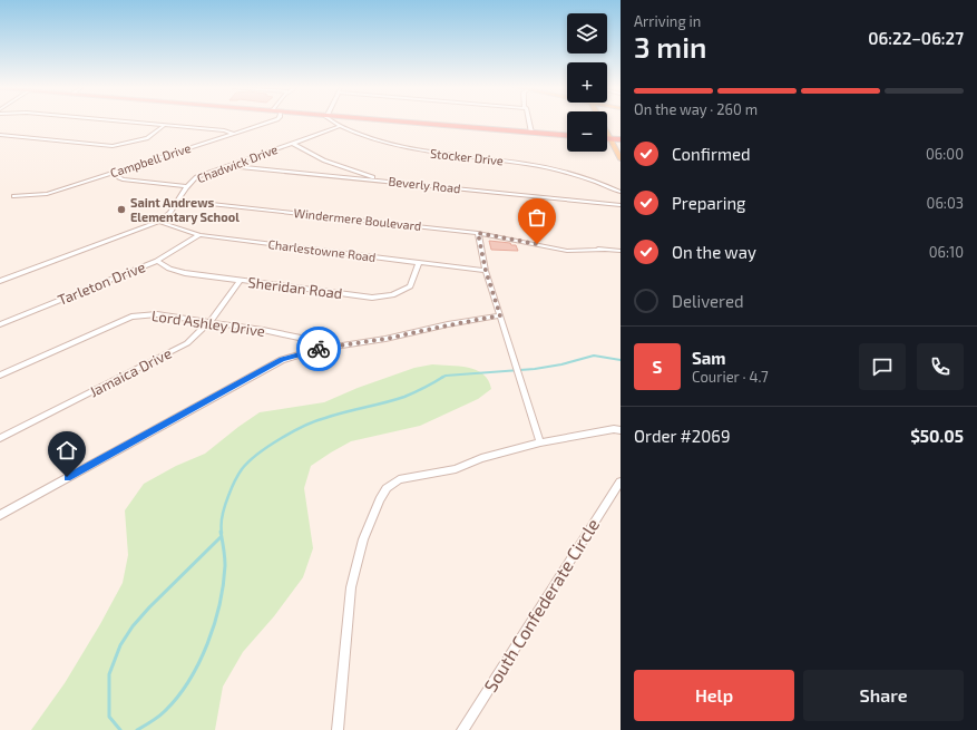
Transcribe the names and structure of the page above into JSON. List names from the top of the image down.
{
  "streets": {
    "street": [
      "Stocker Drive",
      "Campbell Drive",
      "Chadwick Drive",
      "Beverly Road",
      "Windermere Boulevard",
      "Charlestowne Road",
      "Tarleton Drive",
      "Sheridan Road",
      "Lord Ashley Drive",
      "Jamaica Drive",
      "South Confederate Circle"
    ]
  },
  "crossings": [
    ["Stocker Drive", "Chadwick Drive"],
    ["Chadwick Drive", "Beverly Road"],
    ["Chadwick Drive", "Windermere Boulevard"],
    ["Chadwick Drive", "Charlestowne Road"],
    ["Charlestowne Road", "Tarleton Drive"],
    ["Charlestowne Road", "Sheridan Road"],
    ["Tarleton Drive", "Sheridan Road"],
    ["Sheridan Road", "Jamaica Drive"],
    ["Lord Ashley Drive", "Jamaica Drive"]
  ],
  "places": ["Saint Andrews Elementary School"],
  "page": {
    "heading": ["3 min", "Arriving in", "06:22–06:27"],
    "panel": [
      "Sam",
      "Courier · 4.7",
      "Order #2069",
      "$50.05"
    ],
    "map_buttons": ["+", "−"],
    "bar": "On the way · 260 m",
    "list": [
      ["Confirmed", "06:00"],
      ["Preparing", "06:03"],
      ["On the way", "06:10"],
      "Delivered"
    ],
    "round": "S",
    "buttons": ["Help", "Share"]
  }
}
